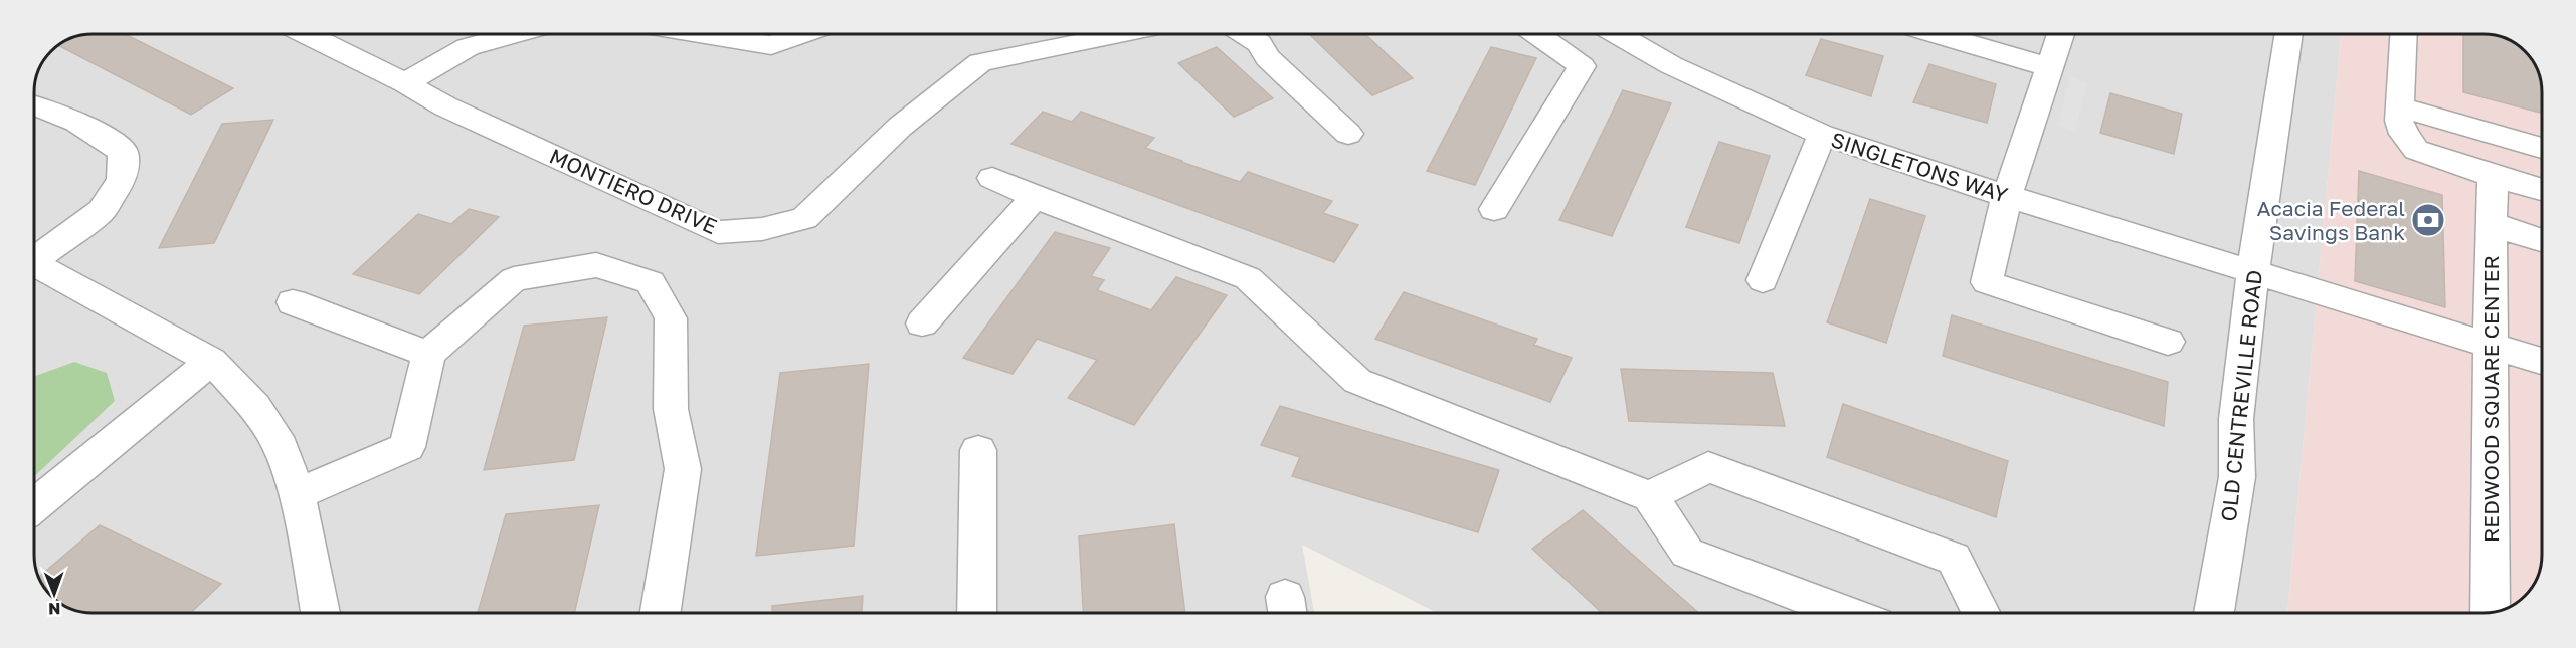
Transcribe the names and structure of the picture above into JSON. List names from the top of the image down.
{
  "streets": {
    "street": [
      "SINGLETONS WAY",
      "MONTIERO DRIVE",
      "OLD CENTREVILLE ROAD",
      "REDWOOD SQUARE CENTER"
    ]
  },
  "crossings": [
    ["SINGLETONS WAY", "OLD CENTREVILLE ROAD"],
    ["SINGLETONS WAY", "REDWOOD SQUARE CENTER"]
  ],
  "places": {
    "bank": ["Acacia Federal Savings Bank"]
  },
  "north": "bottom"
}
